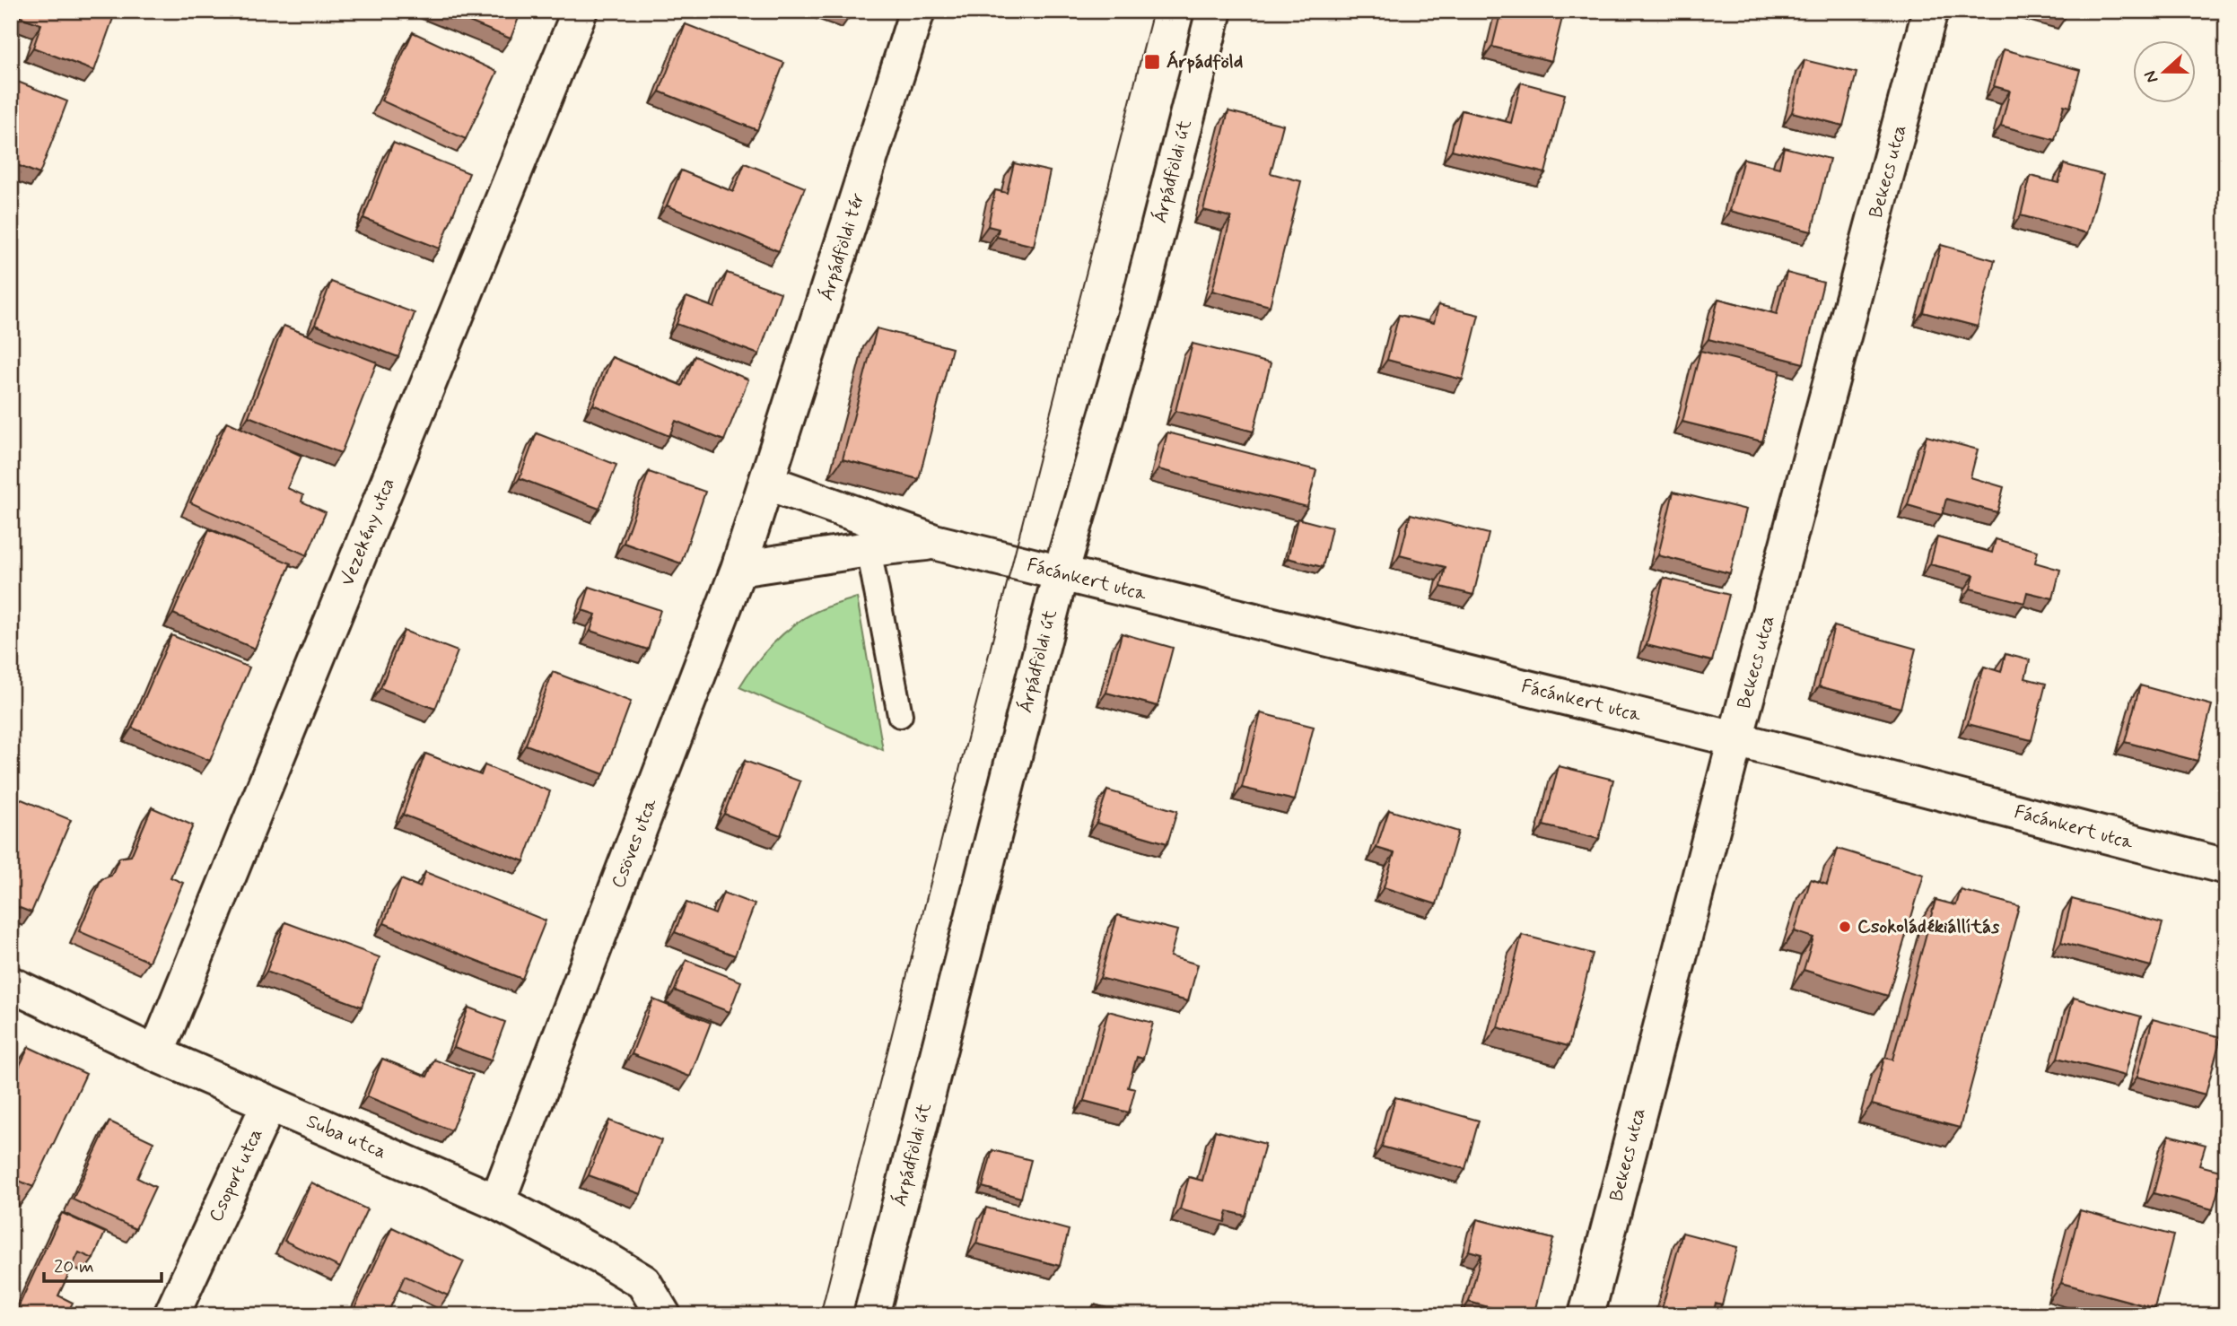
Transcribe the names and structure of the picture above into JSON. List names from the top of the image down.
{
  "streets": {
    "street": [
      "Árpádföldi út",
      "Bekecs utca",
      "Árpádföldi tér",
      "Vezekény utca",
      "Fácánkert utca",
      "Csöves utca",
      "Suba utca",
      "Csoport utca"
    ]
  },
  "crossings": [
    ["Árpádföldi út", "Fácánkert utca"],
    ["Bekecs utca", "Fácánkert utca"],
    ["Árpádföldi tér", "Fácánkert utca"],
    ["Árpádföldi tér", "Csöves utca"],
    ["Vezekény utca", "Suba utca"],
    ["Fácánkert utca", "Csöves utca"],
    ["Csöves utca", "Suba utca"],
    ["Suba utca", "Csoport utca"]
  ],
  "places": {
    "transit": ["Árpádföld"],
    "other": ["Csokoládékiállítás"]
  },
  "scale_bar": "20 m",
  "north": "left"
}
